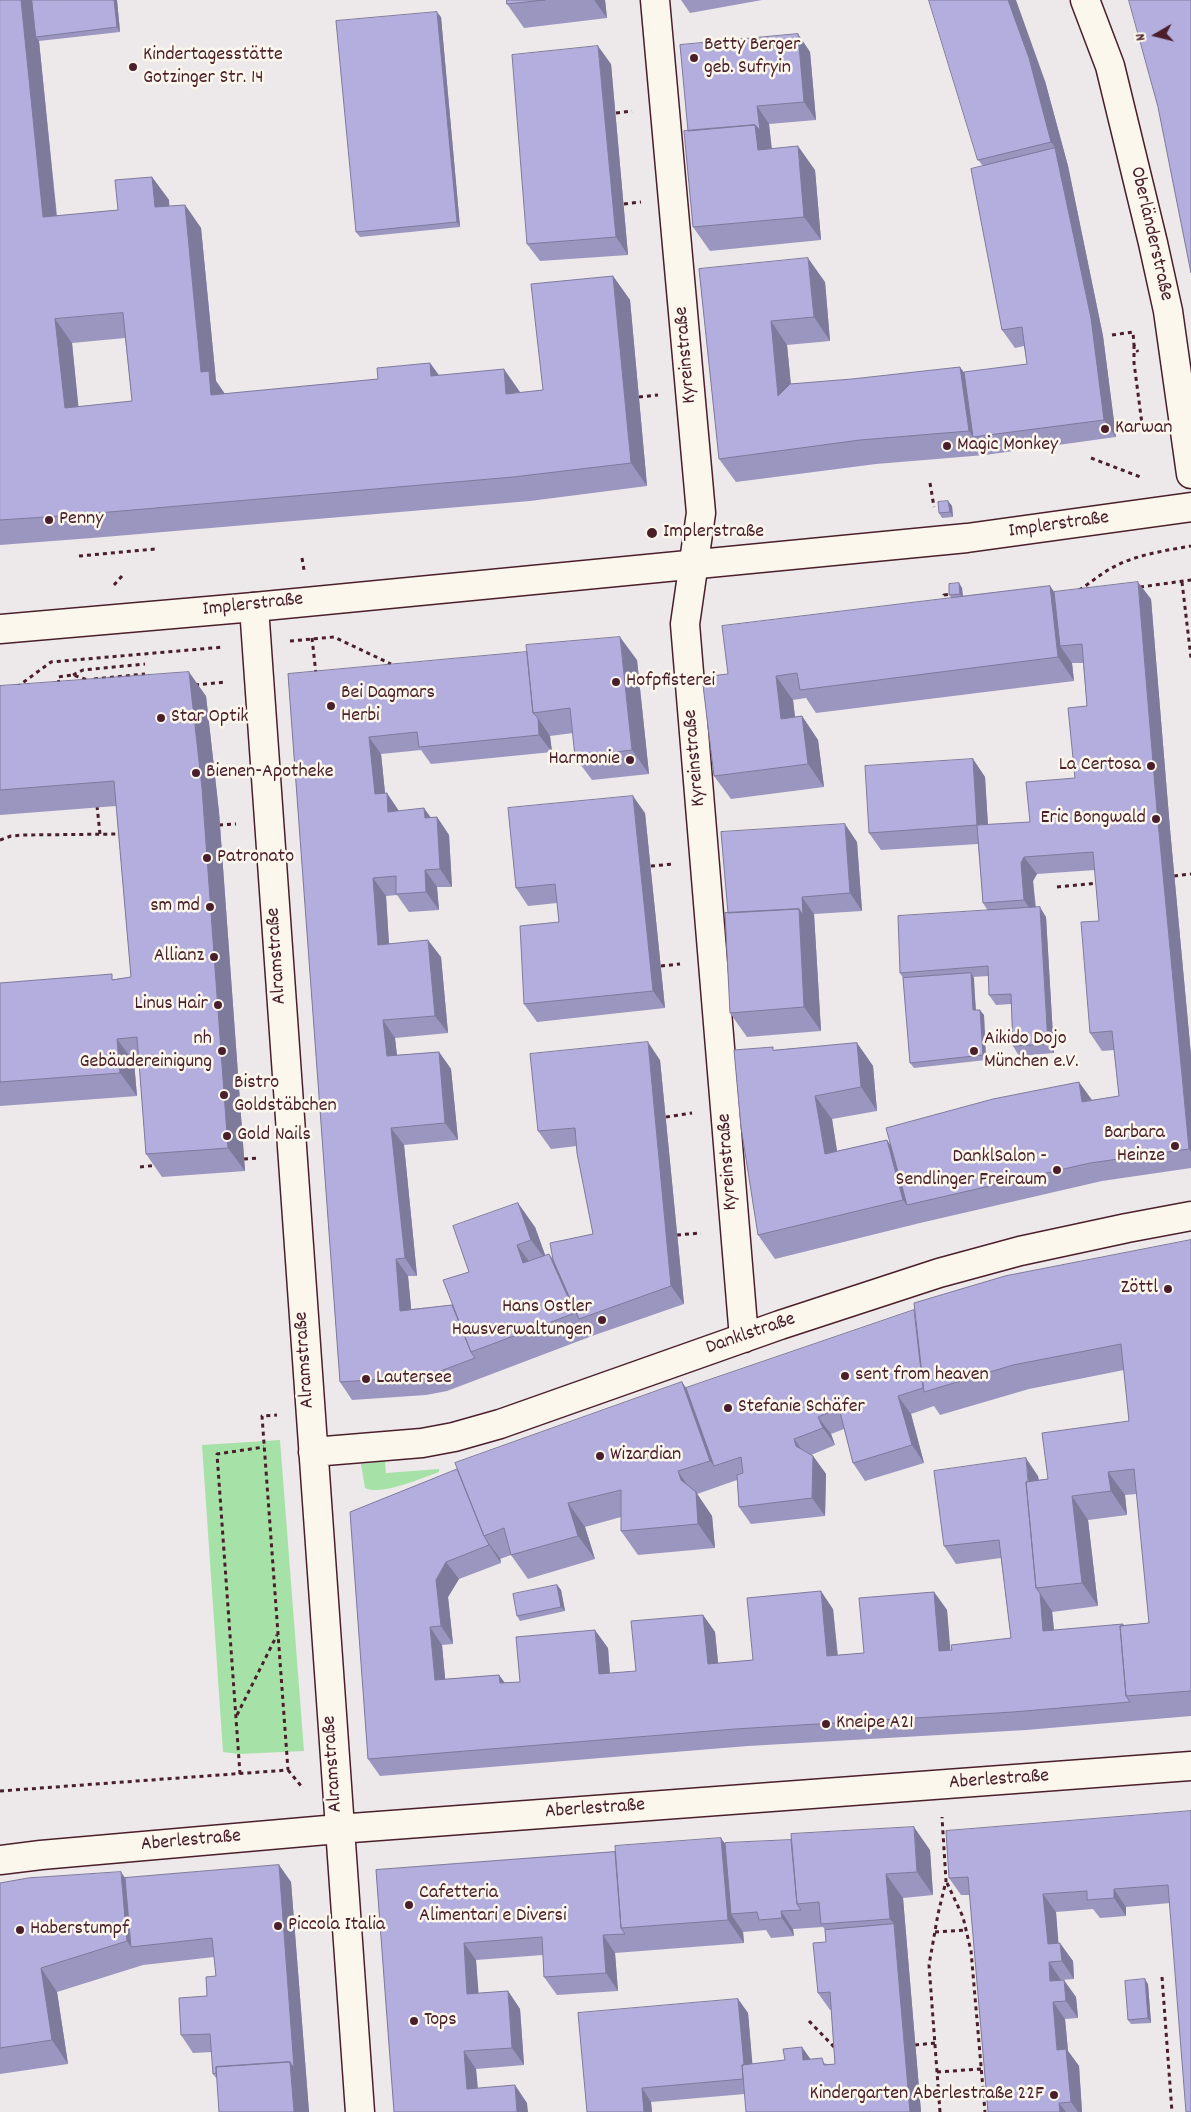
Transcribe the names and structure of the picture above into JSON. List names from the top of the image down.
{
  "streets": {
    "street": [
      "Oberländerstraße",
      "Kyreinstraße",
      "Implerstraße",
      "Alramstraße",
      "Danklstraße",
      "Aberlestraße"
    ]
  },
  "crossings": [
    ["Kyreinstraße", "Implerstraße"],
    ["Kyreinstraße", "Danklstraße"],
    ["Implerstraße", "Alramstraße"],
    ["Alramstraße", "Danklstraße"],
    ["Alramstraße", "Aberlestraße"]
  ],
  "places": [
    "Betty Berger geb. Sufryin",
    "Kindertagesstätte Gotzinger Str. 14",
    "Karwan",
    "Magic Monkey",
    "Penny",
    "Implerstraße",
    "Hofpfisterei",
    "Bei Dagmars Herbi",
    "Star Optik",
    "Harmonie",
    "La Certosa",
    "Bienen-Apotheke",
    "Eric Bongwald",
    "Patronato",
    "sm md",
    "Allianz",
    "Linus Hair",
    "nh Gebäudereinigung",
    "Aikido Dojo München e.V.",
    "Bistro Goldstäbchen",
    "Gold Nails",
    "Barbara Heinze",
    "DanklSalon - Sendlinger Freiraum",
    "Zöttl",
    "Hans Ostler Hausverwaltungen",
    "sent from heaven",
    "Lautersee",
    "Stefanie Schäfer",
    "Wizardian",
    "Kneipe A21",
    "Cafetteria Alimentari e Diversi",
    "Piccola Italia",
    "Haberstumpf",
    "Tops",
    "Kindergarten Aberlestraße 22F"
  ],
  "north": "left"
}
